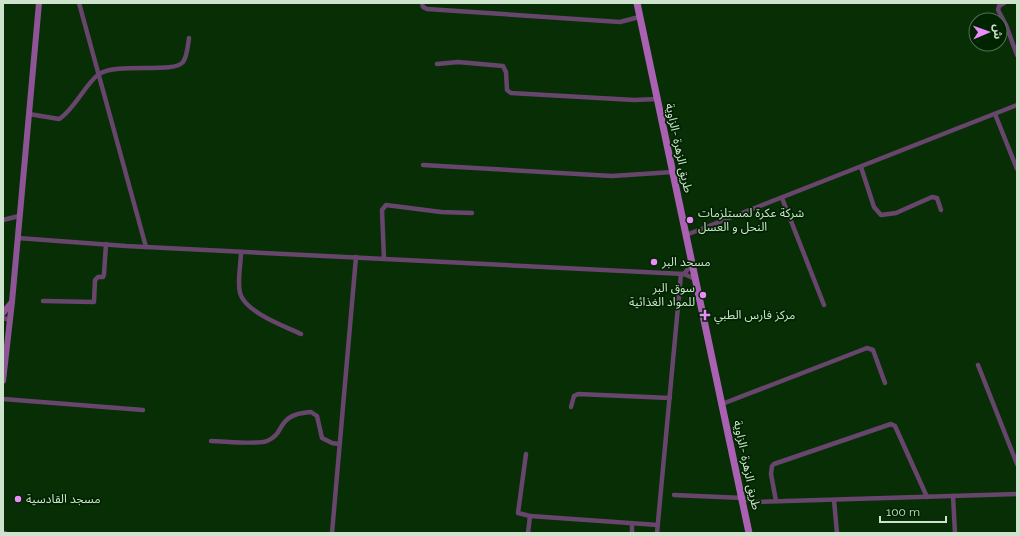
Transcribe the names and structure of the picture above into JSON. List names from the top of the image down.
{
  "streets": {
    "main road": ["طريق الزهرة -الزاوية"]
  },
  "places": {
    "other": [
      "شركة عكرة لمستلزمات النحل و العسل",
      "مسحد البر",
      "سوق البر للمواد الغذائية",
      "مسجد القادسية"
    ],
    "health": ["مركز فارس الطبي"]
  },
  "scale_bar": "100 m",
  "north": "right"
}
